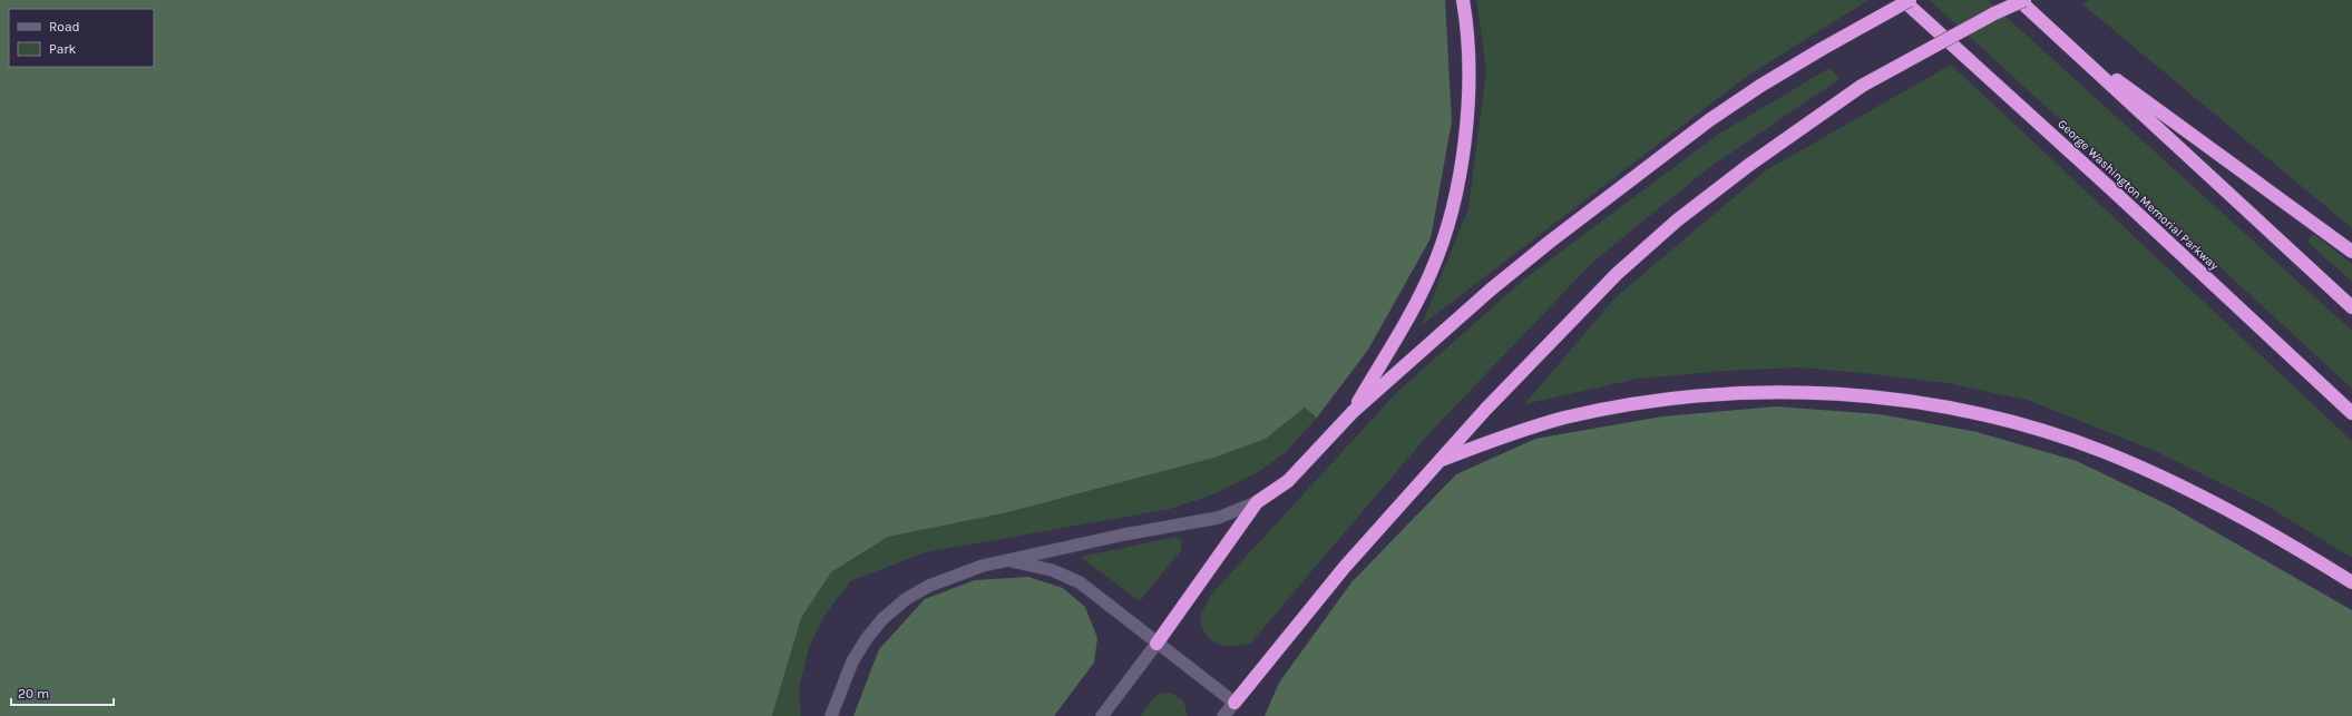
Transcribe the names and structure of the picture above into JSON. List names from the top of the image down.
{
  "streets": {
    "highway": ["George Washington Memorial Parkway"]
  },
  "legend": ["Road", "Park"],
  "scale_bar": "20 m"
}
